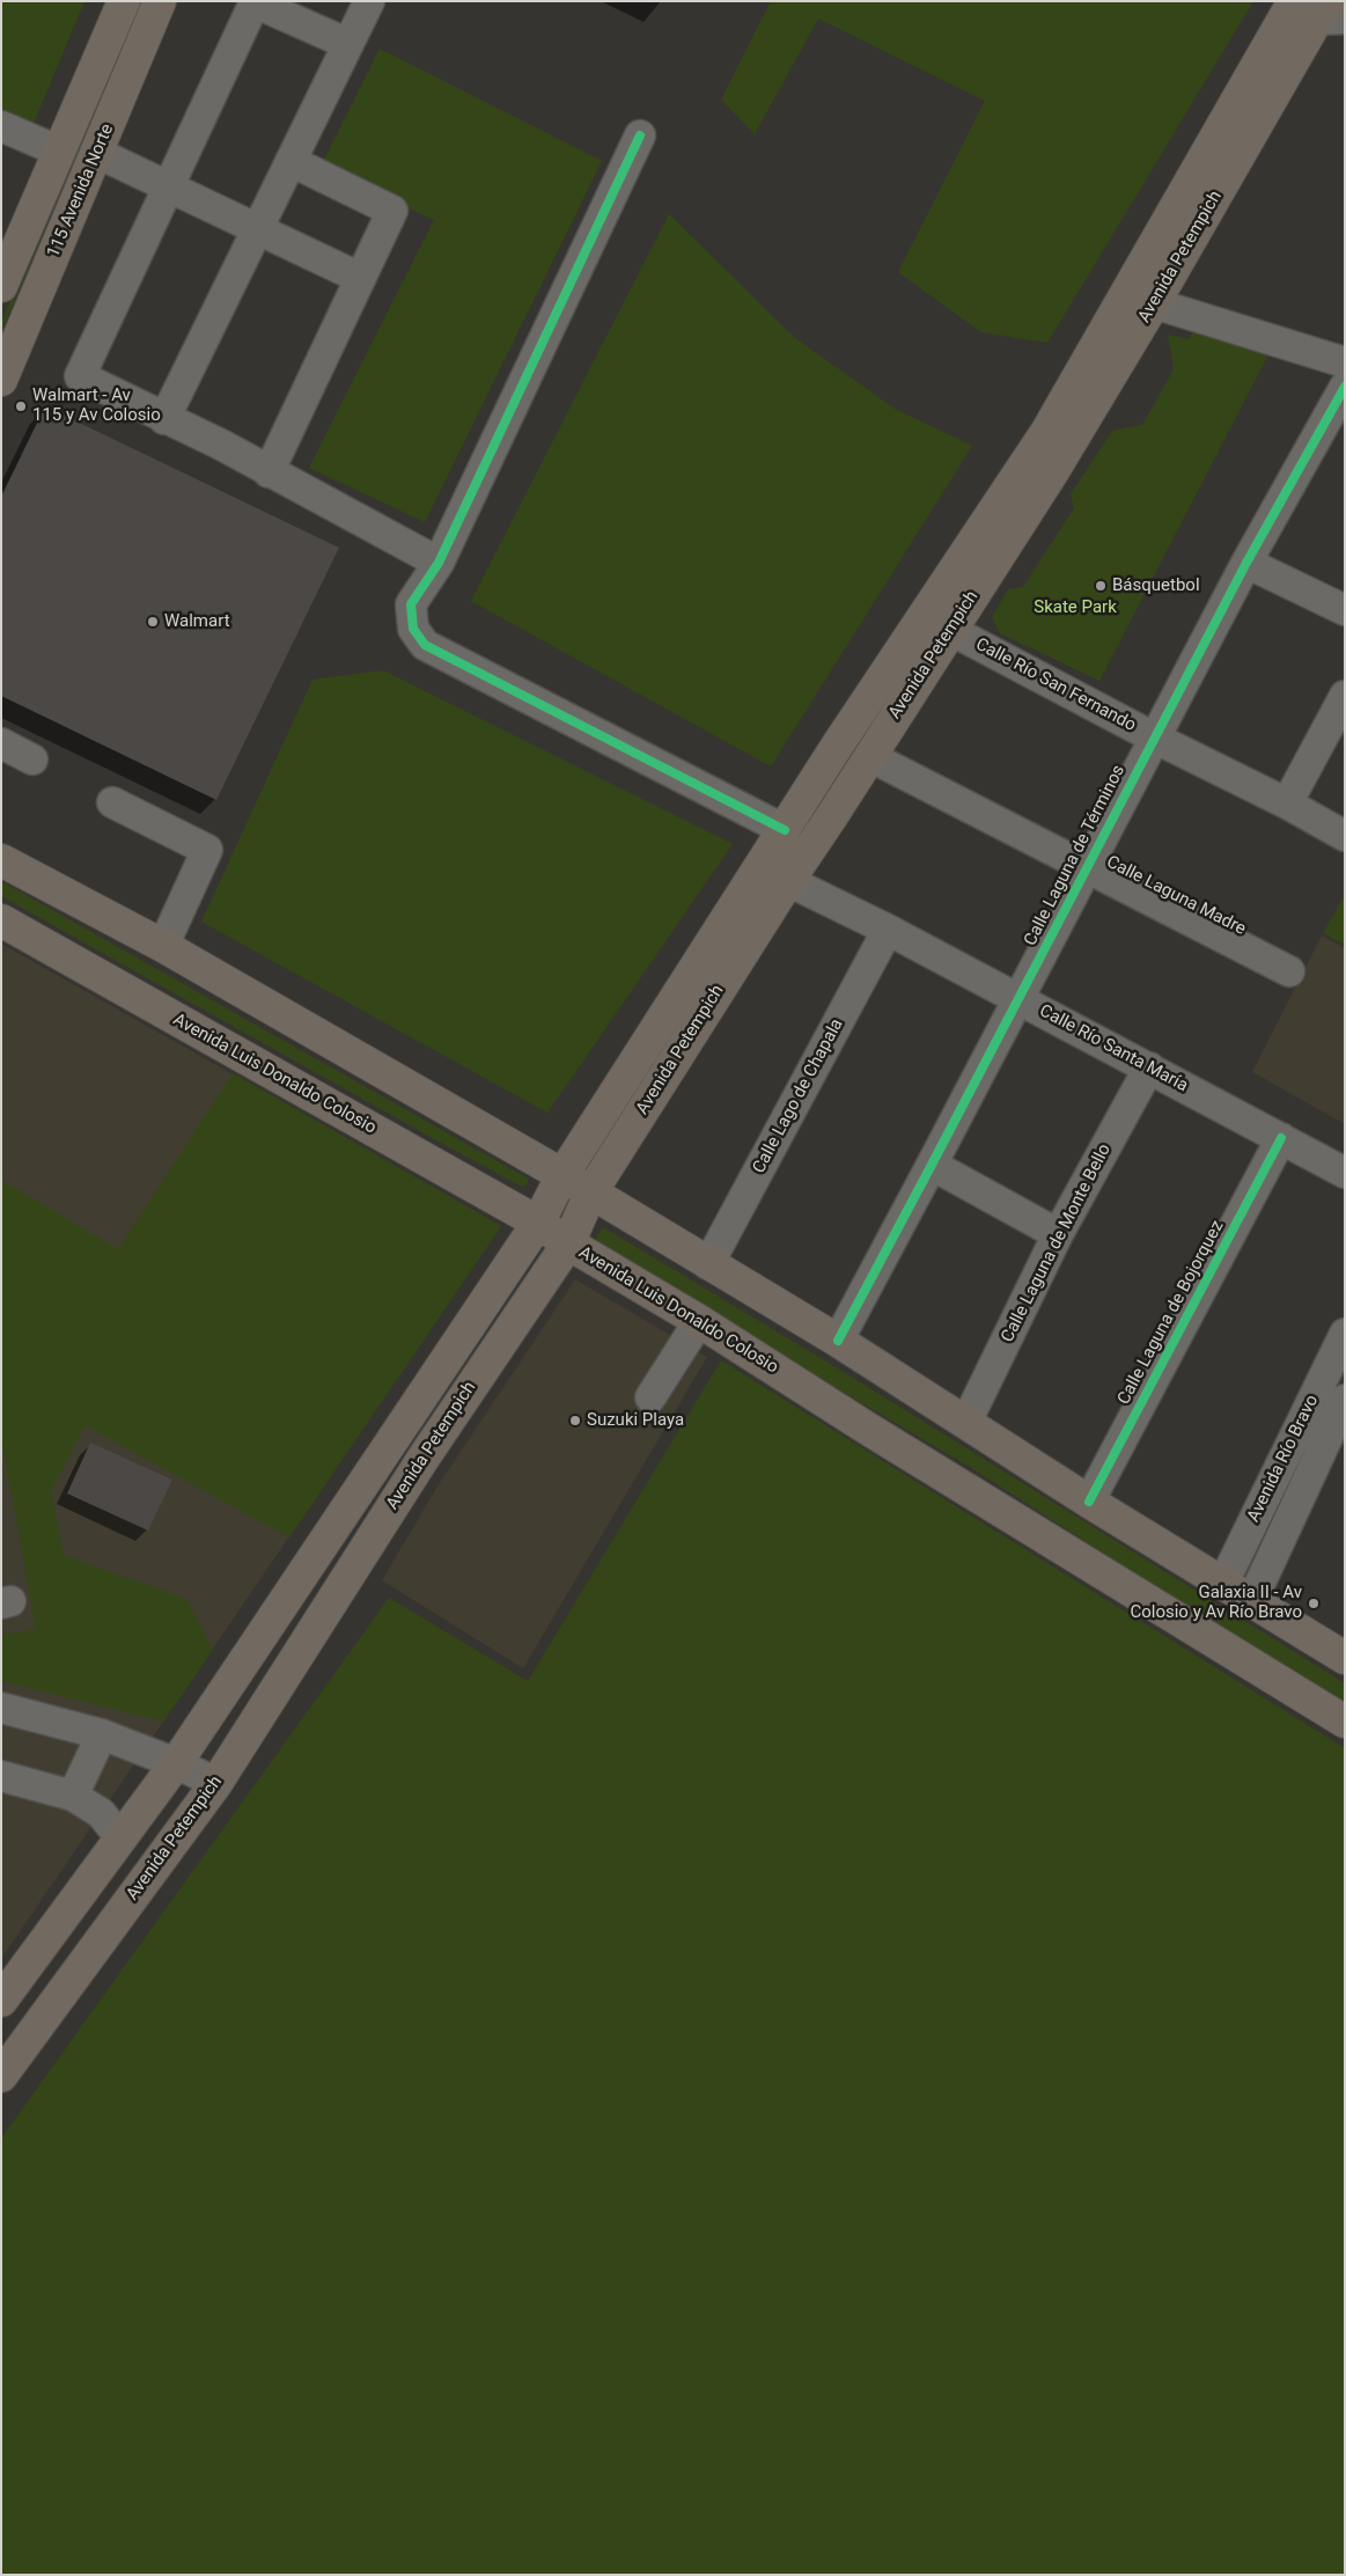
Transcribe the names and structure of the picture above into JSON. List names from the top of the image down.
{
  "streets": {
    "main road": ["115 Avenida Norte", "Avenida Petempich", "Avenida Luis Donaldo Colosio"],
    "street": [
      "Calle Río San Fernando",
      "Calle Laguna de Términos",
      "Calle Laguna Madre",
      "Calle Río Santa María",
      "Calle Lago de Chapala",
      "Calle Laguna de Monte Bello",
      "Calle Laguna de Bojorquez",
      "Avenida Río Bravo"
    ]
  },
  "crossings": [
    ["Avenida Petempich", "Calle Río San Fernando"],
    ["Avenida Petempich", "Calle Laguna Madre"],
    ["Avenida Petempich", "Calle Río Santa María"],
    ["Avenida Petempich", "Avenida Luis Donaldo Colosio"],
    ["Calle Río San Fernando", "Calle Laguna de Términos"],
    ["Calle Laguna de Términos", "Calle Laguna Madre"],
    ["Calle Laguna de Términos", "Calle Río Santa María"],
    ["Calle Río Santa María", "Calle Lago de Chapala"],
    ["Calle Río Santa María", "Calle Laguna de Monte Bello"],
    ["Calle Río Santa María", "Calle Laguna de Bojorquez"]
  ],
  "parks": ["Skate Park"],
  "places": [
    "Walmart - Av 115 y Av Colosio",
    "Básquetbol",
    "Walmart",
    "Suzuki Playa",
    "Galaxia II - Av Colosio y Av Río Bravo"
  ]
}
